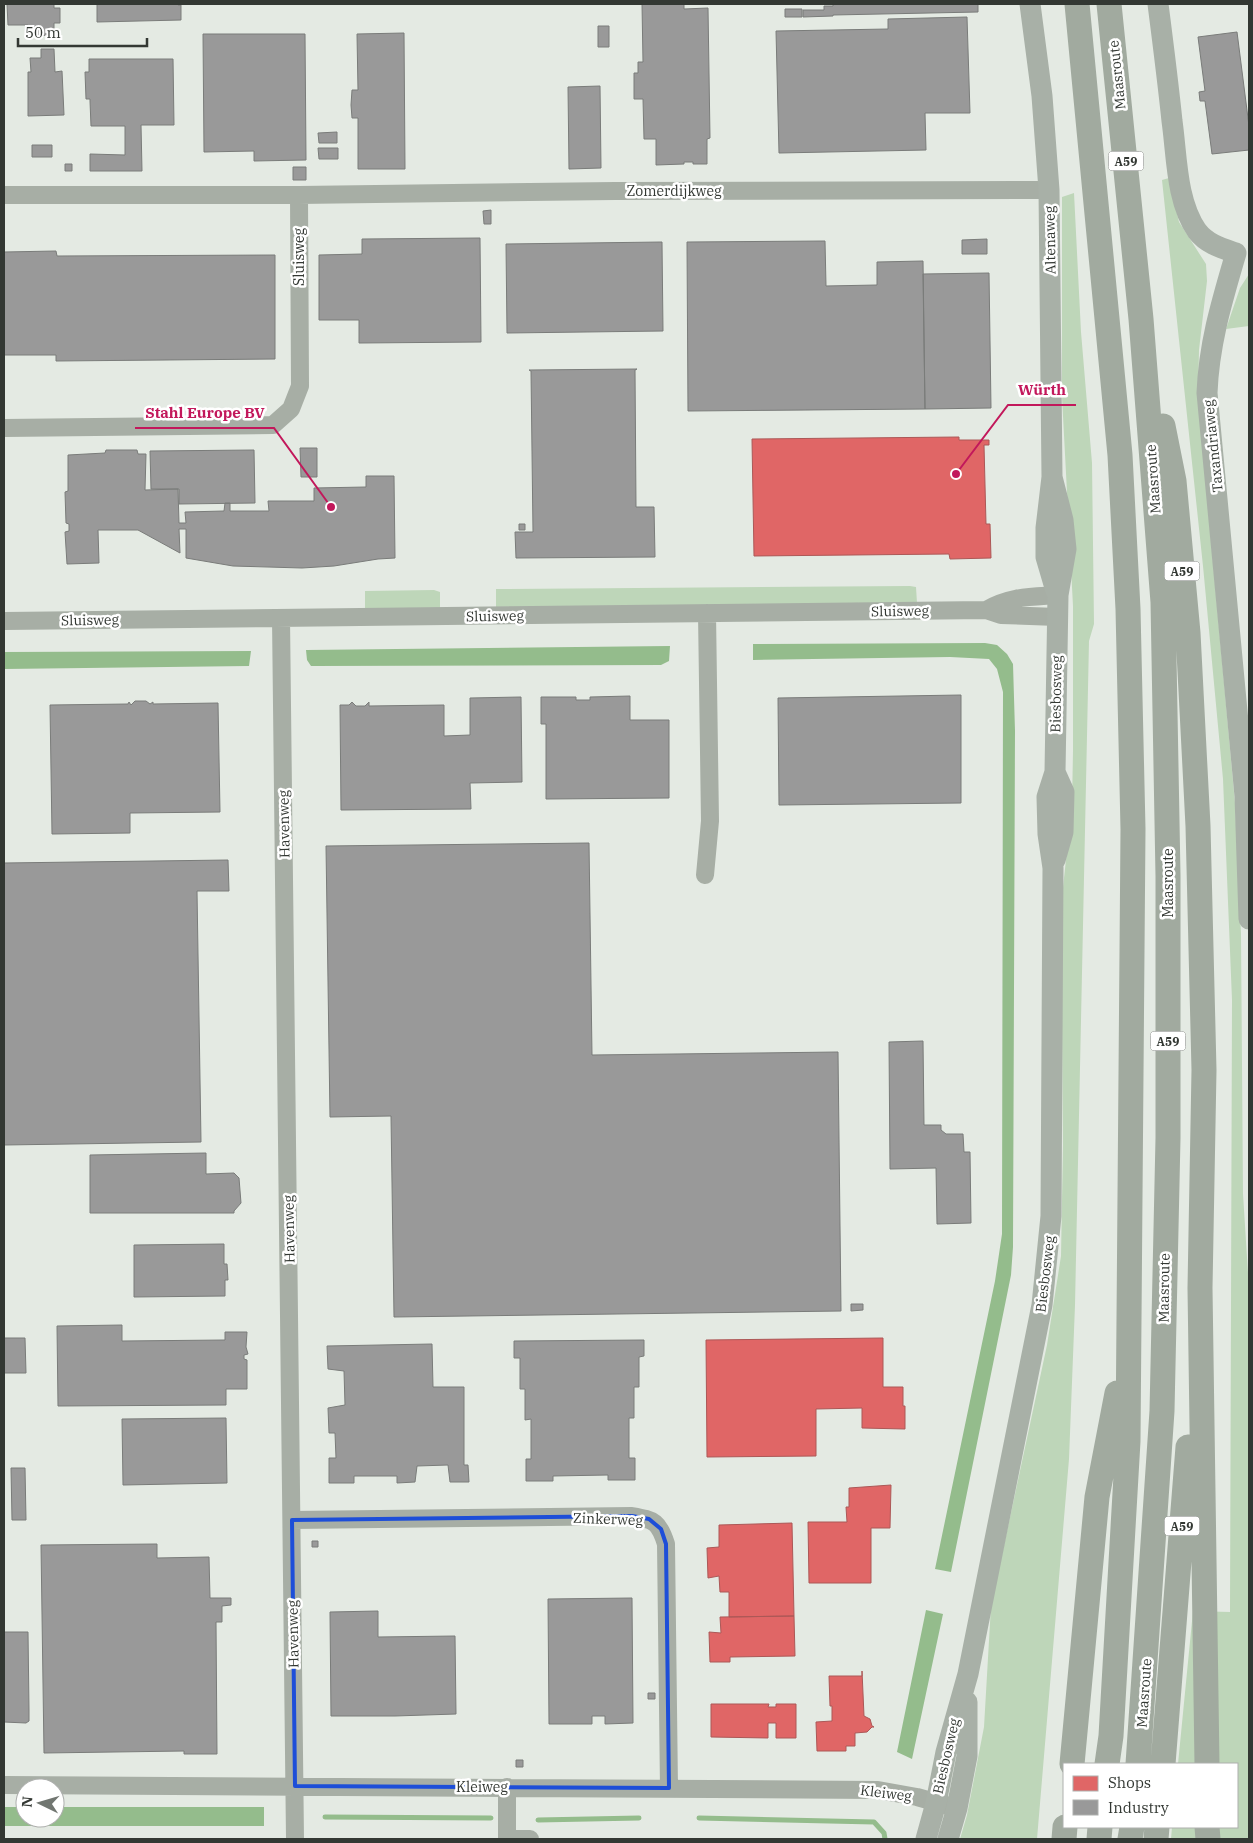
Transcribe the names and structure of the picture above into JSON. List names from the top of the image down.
{
  "streets": {
    "highway": ["Maasroute", "A59"],
    "main road": ["Altenaweg", "Taxandriaweg", "Biesbosweg"],
    "street": [
      "Zomerdijkweg",
      "Sluisweg",
      "Havenweg",
      "Zinkerweg",
      "Kleiweg"
    ]
  },
  "crossings": [
    ["Maasroute", "A59"],
    ["Zomerdijkweg", "Altenaweg"],
    ["Zomerdijkweg", "Sluisweg"],
    ["Altenaweg", "Sluisweg"],
    ["Altenaweg", "Biesbosweg"],
    ["Sluisweg", "Biesbosweg"],
    ["Sluisweg", "Havenweg"],
    ["Biesbosweg", "Kleiweg"],
    ["Havenweg", "Zinkerweg"],
    ["Havenweg", "Kleiweg"],
    ["Zinkerweg", "Kleiweg"]
  ],
  "places": ["Würth", "Stahl Europe BV"],
  "legend": ["Shops", "Industry"],
  "scale_bar": "50 m",
  "north": "left"
}
